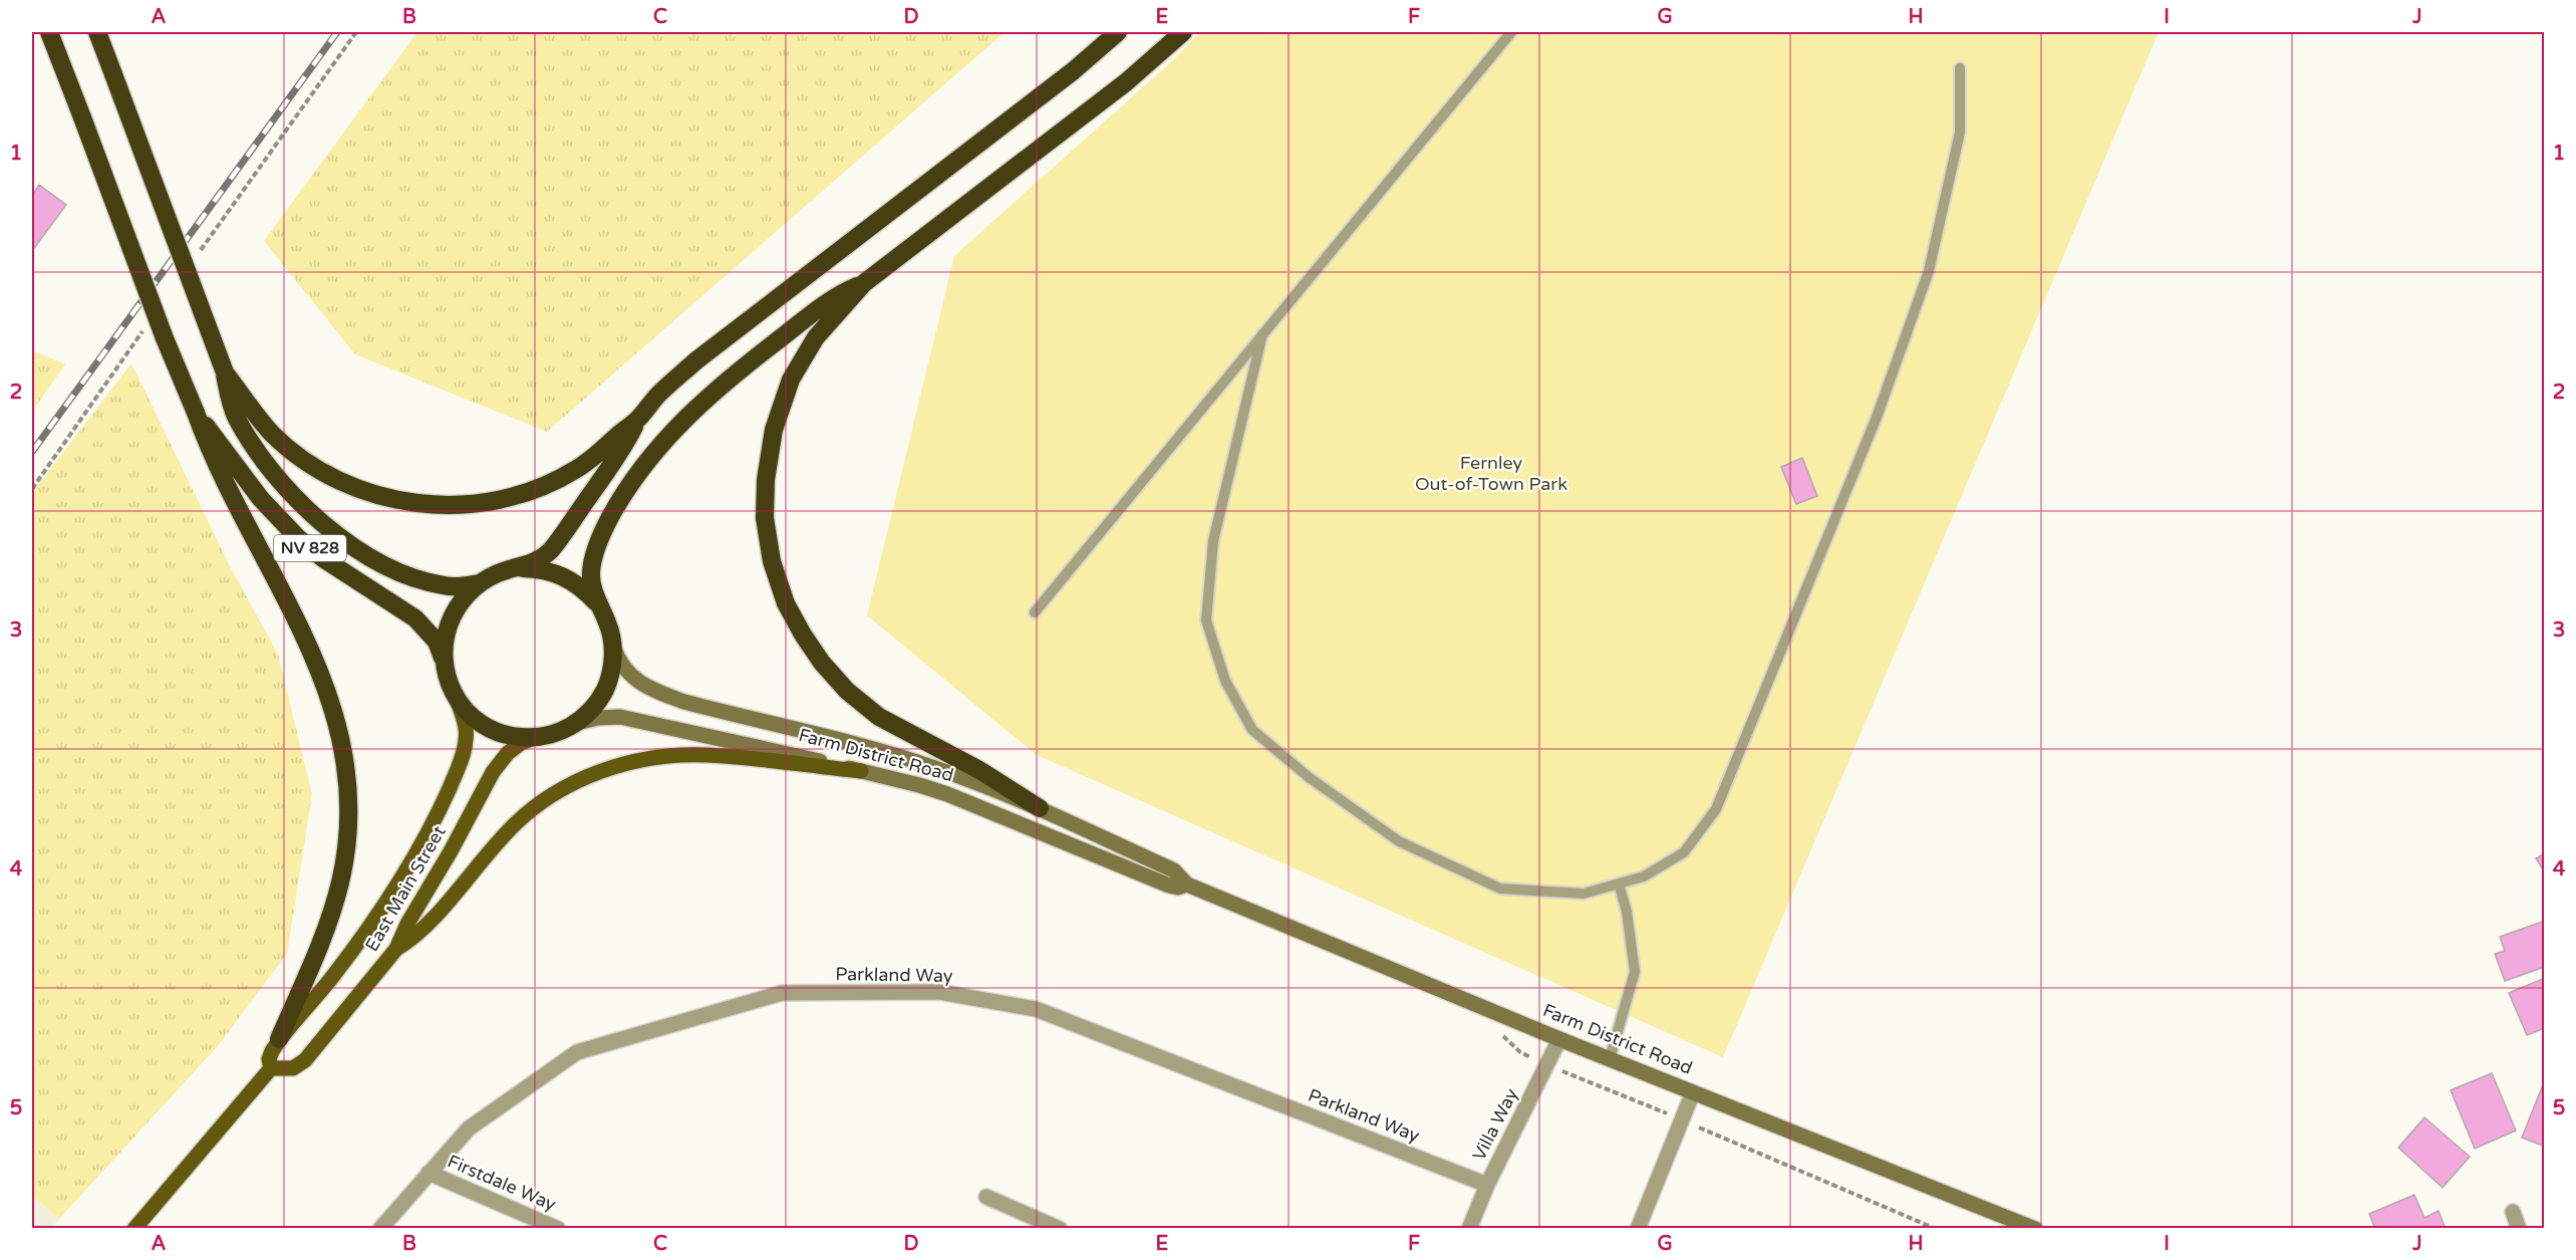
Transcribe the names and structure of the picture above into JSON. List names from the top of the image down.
{
  "streets": {
    "highway": ["NV 828"],
    "main road": ["Farm District Road", "East Main Street"],
    "street": ["Parkland Way", "Villa Way", "Firstdale Way"]
  },
  "crossings": [
    ["NV 828", "Farm District Road"],
    ["NV 828", "East Main Street"],
    ["Farm District Road", "East Main Street"],
    ["Farm District Road", "Villa Way"],
    ["Parkland Way", "Villa Way"],
    ["Parkland Way", "Firstdale Way"]
  ],
  "parks": ["Fernley Out-of-Town Park"],
  "grid": {
    "columns": [
      "A",
      "B",
      "C",
      "D",
      "E",
      "F",
      "G",
      "H",
      "I",
      "J"
    ],
    "rows": [
      "1",
      "2",
      "3",
      "4",
      "5"
    ]
  }
}
